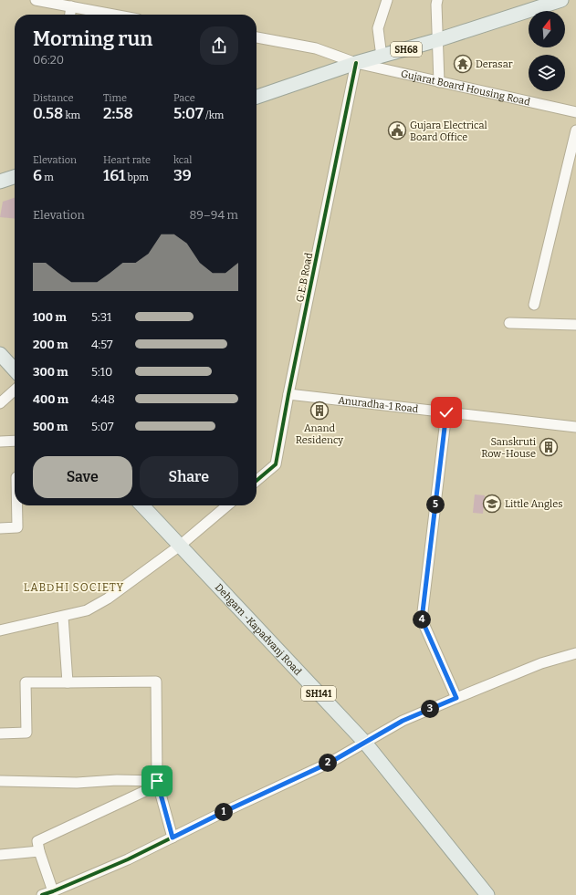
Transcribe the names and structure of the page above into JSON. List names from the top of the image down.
{
  "streets": {
    "main road": ["SH68", "Dehgam -Kapadvanj Road", "SH141"],
    "street": ["Gujarat Board Housing Road", "G.E.B Road", "Anuradha-1 Road"]
  },
  "crossings": [
    ["SH68", "Gujarat Board Housing Road"],
    ["SH68", "G.E.B Road"],
    ["Gujarat Board Housing Road", "G.E.B Road"],
    ["G.E.B Road", "Anuradha-1 Road"]
  ],
  "districts": ["LABDHI SOCIETY"],
  "places": {
    "temple": ["Derasar"],
    "public building": ["Gujara Electrical Board Office"],
    "building": ["Anand Residency", "Sanskruti Row-House"],
    "school or university": ["Little Angles"]
  },
  "north": "top",
  "page": {
    "heading": ["Morning run", "06:20"],
    "stats": [
      ["Distance", "0.58 km"],
      ["Time", "2:58"],
      ["Pace", "5:07 /km"],
      ["Elevation", "6 m"],
      ["Heart rate", "161 bpm"],
      ["kcal", "39"]
    ],
    "chart": ["Elevation", "89–94 m"],
    "list": [
      {
        "name": "100 m",
        "note": "5:31"
      },
      {
        "name": "200 m",
        "note": "4:57"
      },
      {
        "name": "300 m",
        "note": "5:10"
      },
      {
        "name": "400 m",
        "note": "4:48"
      },
      {
        "name": "500 m",
        "note": "5:07"
      }
    ],
    "buttons": ["Save", "Share"],
    "pins": [
      "5",
      "4",
      "3",
      "2",
      "1"
    ]
  }
}
